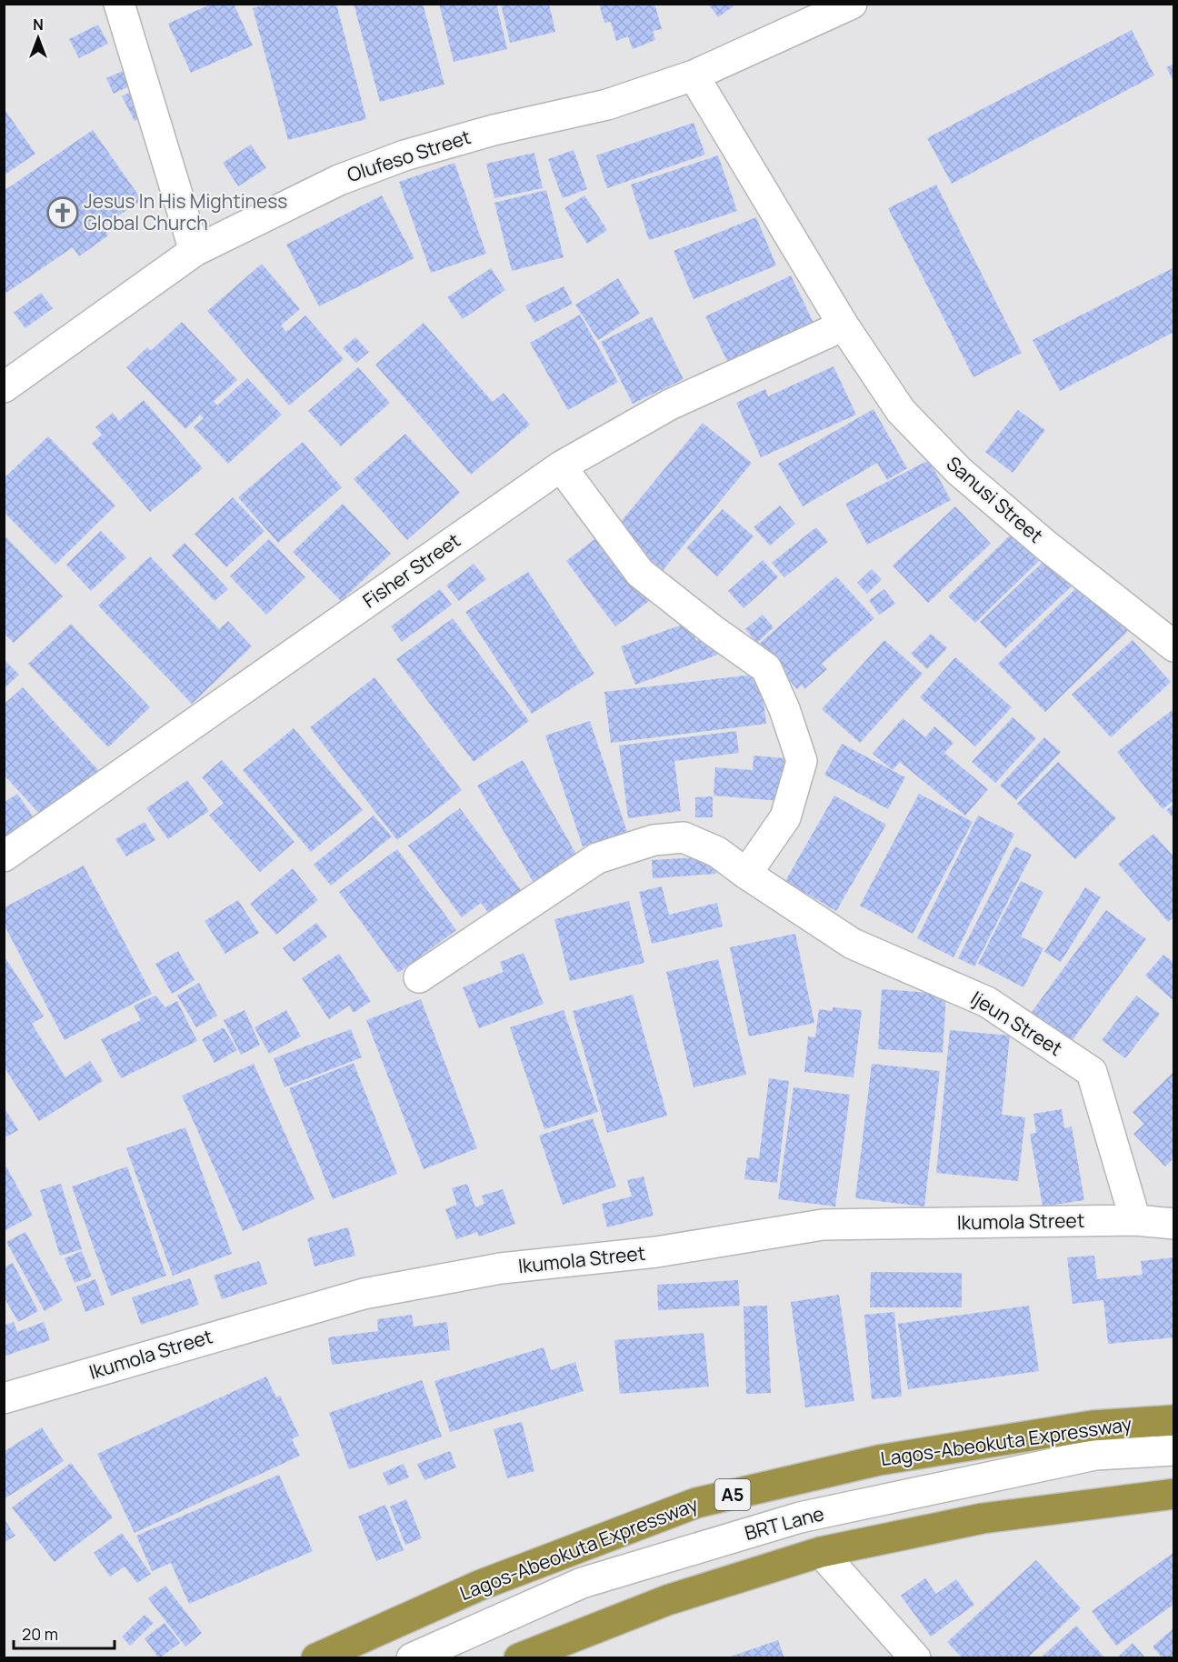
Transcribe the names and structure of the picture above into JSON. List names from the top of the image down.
{
  "streets": {
    "highway": ["Lagos-Abeokuta Expressway", "A5"],
    "street": [
      "Olufeso Street",
      "Sanusi Street",
      "Fisher Street",
      "Ijeun Street",
      "Ikumola Street",
      "BRT Lane"
    ]
  },
  "crossings": [
    ["Olufeso Street", "Sanusi Street"],
    ["Sanusi Street", "Fisher Street"],
    ["Ijeun Street", "Ikumola Street"]
  ],
  "places": {
    "church": ["Jesus In His Mightiness Global Church"]
  },
  "scale_bar": "20 m",
  "north": "top"
}
